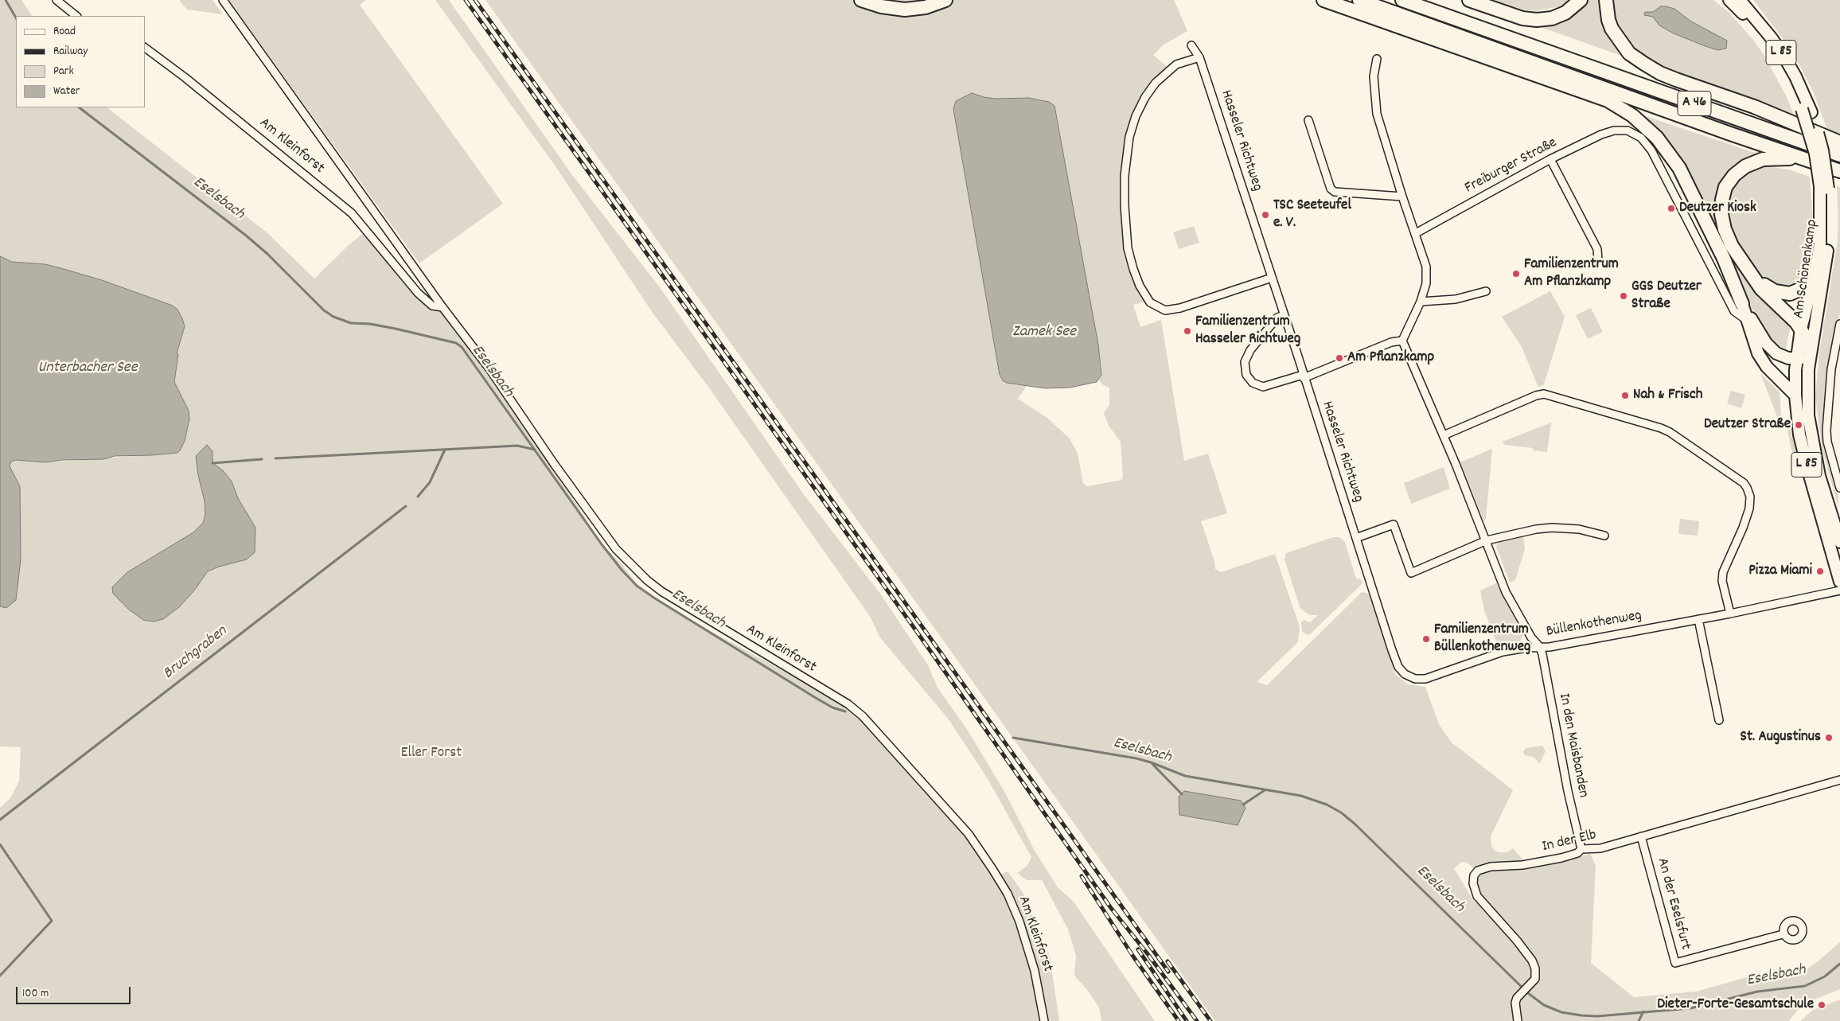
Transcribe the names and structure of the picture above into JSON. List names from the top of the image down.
{
  "streets": {
    "highway": ["A 46"],
    "main road": ["L 85", "Am Schönenkamp"],
    "street": [
      "Hasseler Richtweg",
      "Am Kleinforst",
      "Freiburger Straße",
      "Büllenkothenweg",
      "In den Maisbanden",
      "In der Elb",
      "An der Eselsfurt"
    ]
  },
  "crossings": [
    ["L 85", "Am Schönenkamp"],
    ["Hasseler Richtweg", "Büllenkothenweg"],
    ["Büllenkothenweg", "In den Maisbanden"],
    ["In den Maisbanden", "In der Elb"],
    ["In der Elb", "An der Eselsfurt"]
  ],
  "water": [
    "Eselsbach",
    "Zamek See",
    "Unterbacher See",
    "Bruchgraben"
  ],
  "parks": ["Eller Forst"],
  "places": [
    "Deutzer Kiosk",
    "TSC Seeteufel e. V.",
    "Familienzentrum Am Pflanzkamp",
    "GGS Deutzer Straße",
    "Familienzentrum Hasseler Richtweg",
    "Am Pflanzkamp",
    "Nah & Frisch",
    "Deutzer Straße",
    "Pizza Miami",
    "Familienzentrum Büllenkothenweg",
    "St. Augustinus",
    "Dieter-Forte-Gesamtschule"
  ],
  "legend": [
    "Road",
    "Railway",
    "Park",
    "Water"
  ],
  "scale_bar": "100 m"
}
